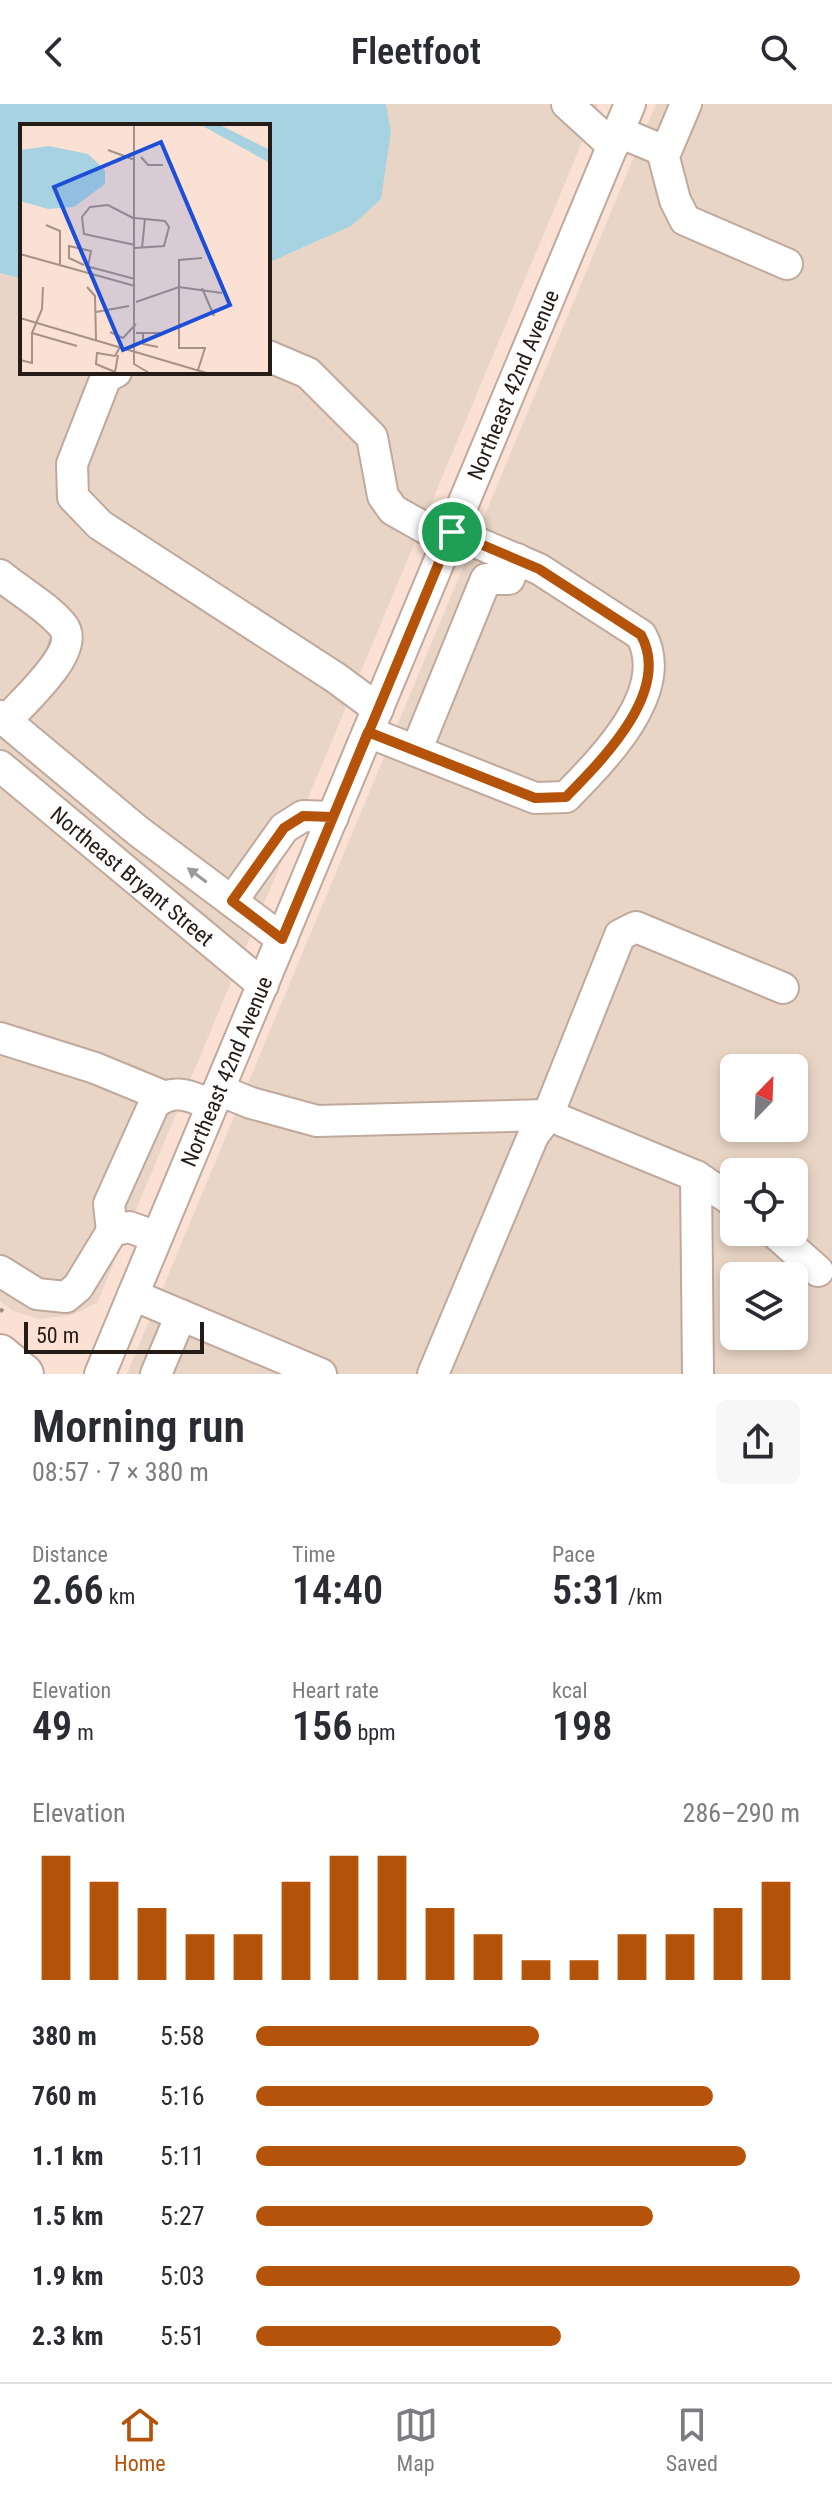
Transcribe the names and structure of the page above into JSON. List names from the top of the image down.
{
  "streets": {
    "street": ["Northeast 42nd Avenue", "Northeast Bryant Street"]
  },
  "crossings": [
    ["Northeast 42nd Avenue", "Northeast Bryant Street"]
  ],
  "scale_bar": "50 m",
  "north": "top right",
  "page": {
    "header": "Fleetfoot",
    "scale": "50 m",
    "heading": ["Morning run", "08:57 · 7 × 380 m"],
    "stats": [
      ["Distance", "2.66 km"],
      ["Time", "14:40"],
      ["Pace", "5:31 /km"],
      ["Elevation", "49 m"],
      ["Heart rate", "156 bpm"],
      ["kcal", "198"]
    ],
    "chart": ["Elevation", "286–290 m"],
    "list": [
      {
        "name": "380 m",
        "note": "5:58"
      },
      {
        "name": "760 m",
        "note": "5:16"
      },
      {
        "name": "1.1 km",
        "note": "5:11"
      },
      {
        "name": "1.5 km",
        "note": "5:27"
      },
      {
        "name": "1.9 km",
        "note": "5:03"
      },
      {
        "name": "2.3 km",
        "note": "5:51"
      }
    ],
    "tabs": ["Home", "Map", "Saved"]
  }
}
